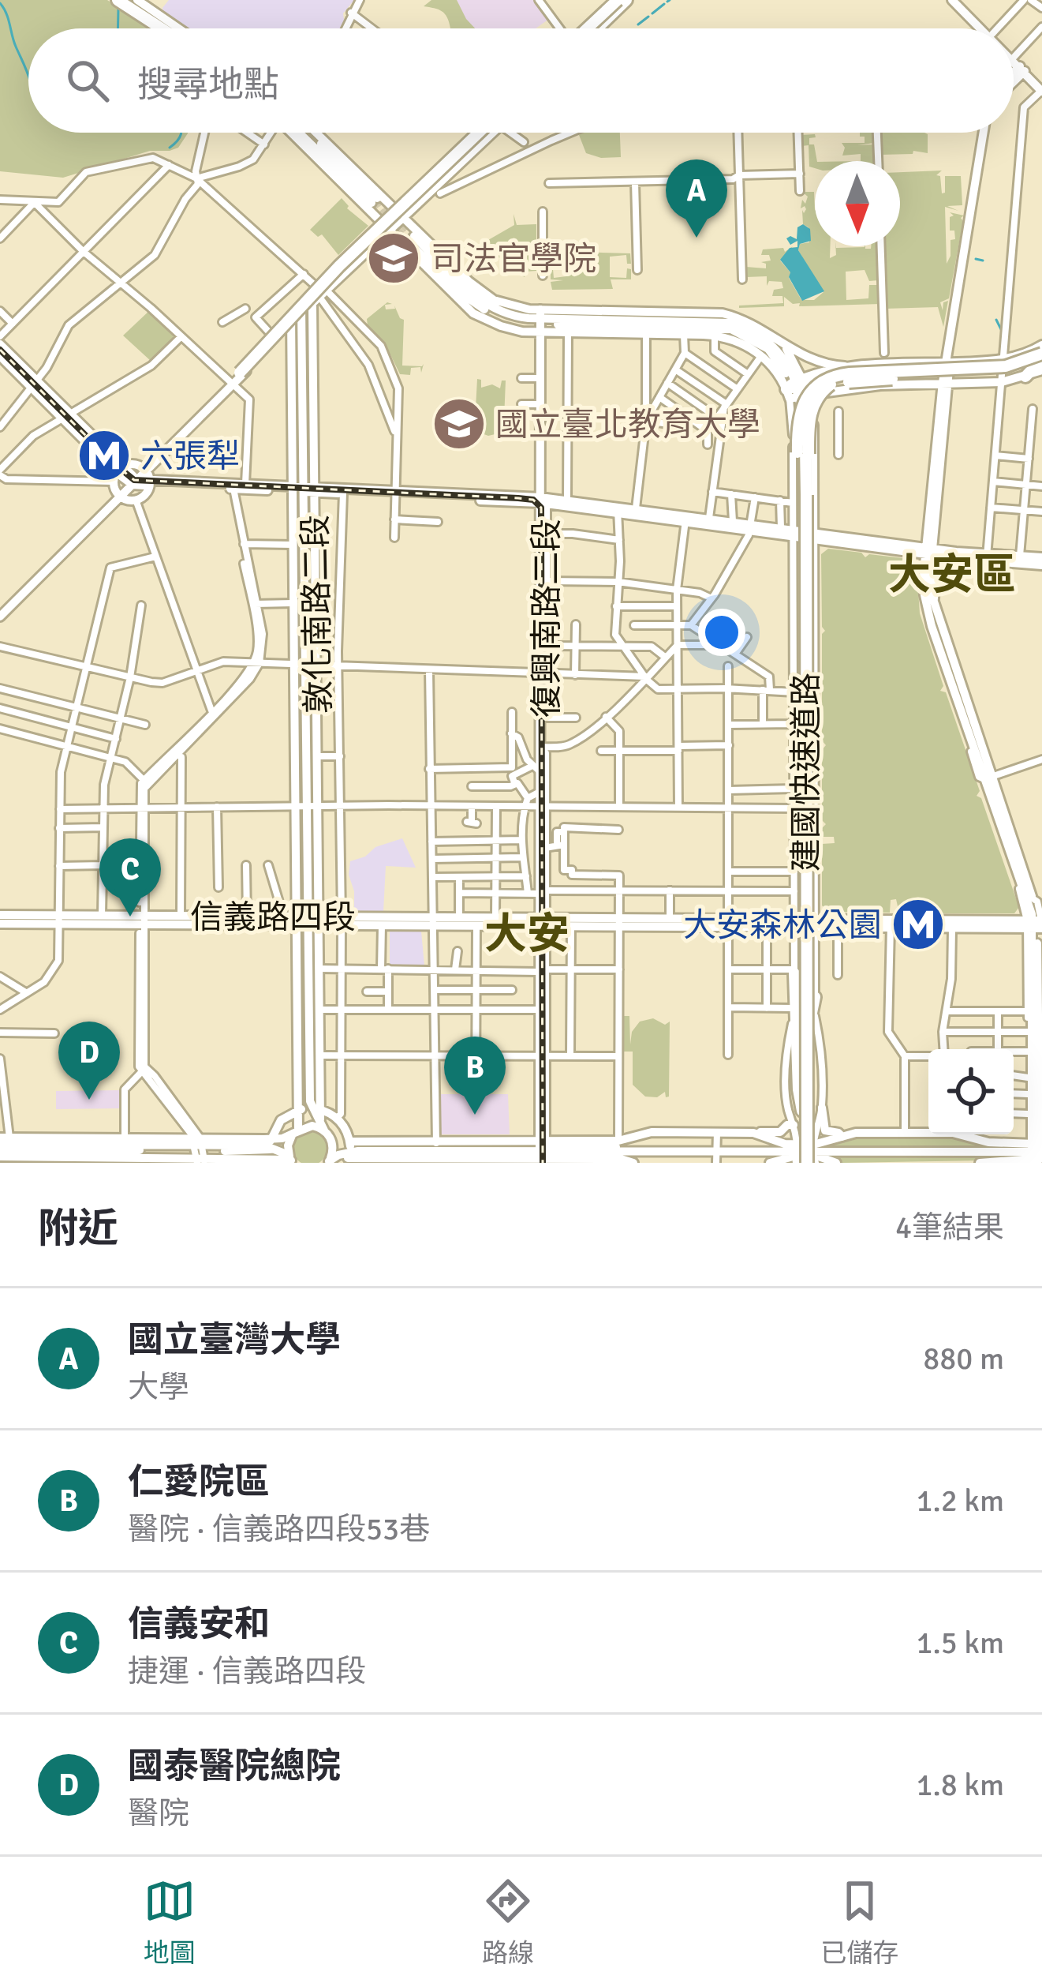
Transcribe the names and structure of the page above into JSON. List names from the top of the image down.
{
  "streets": {
    "highway": ["建國快速道路"],
    "main road": ["敦化南路二段", "復興南路二段", "信義路四段"]
  },
  "crossings": [
    ["敦化南路二段", "信義路四段"],
    ["復興南路二段", "信義路四段"]
  ],
  "districts": ["大安區", "大安"],
  "places": {
    "school or university": ["司法官學院", "國立臺北教育大學"],
    "metro station": ["六張犁", "大安森林公園"]
  },
  "north": "bottom",
  "page": {
    "search": "搜尋地點",
    "pins": [
      "A",
      "C",
      "D",
      "B"
    ],
    "heading": ["附近", "4筆結果"],
    "list": [
      {
        "mark": "A",
        "name": "國立臺灣大學",
        "note": "大學",
        "value": "880 m"
      },
      {
        "mark": "B",
        "name": "仁愛院區",
        "note": "醫院 · 信義路四段53巷",
        "value": "1.2 km"
      },
      {
        "mark": "C",
        "name": "信義安和",
        "note": "捷運 · 信義路四段",
        "value": "1.5 km"
      },
      {
        "mark": "D",
        "name": "國泰醫院總院",
        "note": "醫院",
        "value": "1.8 km"
      }
    ],
    "nav": ["地圖", "路線", "已儲存"]
  }
}
